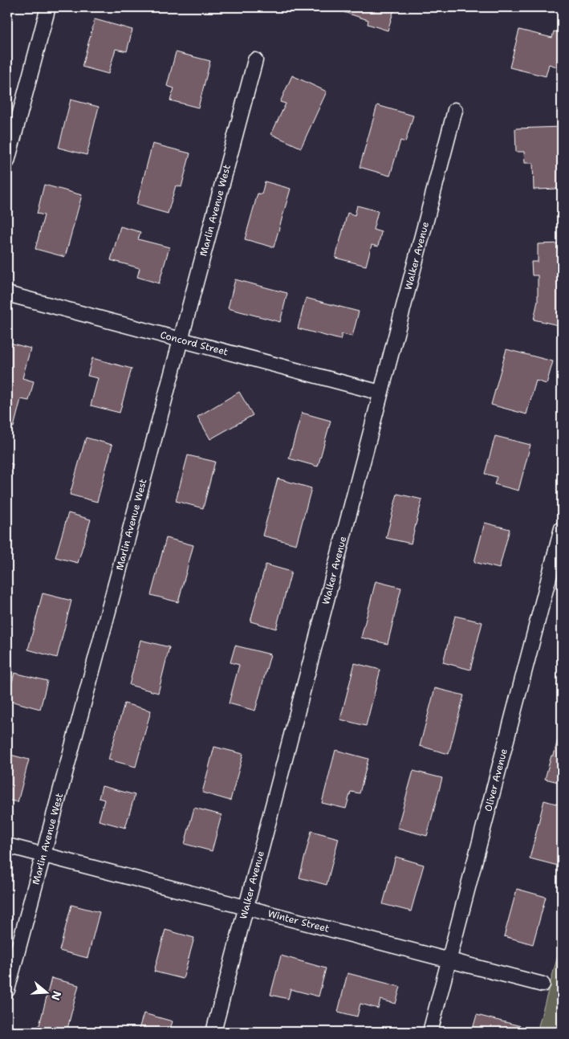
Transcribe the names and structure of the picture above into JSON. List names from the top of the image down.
{
  "streets": {
    "street": [
      "Marlin Avenue West",
      "Walker Avenue",
      "Concord Street",
      "Oliver Avenue",
      "Winter Street"
    ]
  },
  "crossings": [
    ["Marlin Avenue West", "Concord Street"],
    ["Marlin Avenue West", "Winter Street"],
    ["Walker Avenue", "Concord Street"],
    ["Walker Avenue", "Winter Street"],
    ["Oliver Avenue", "Winter Street"]
  ],
  "north": "right"
}
